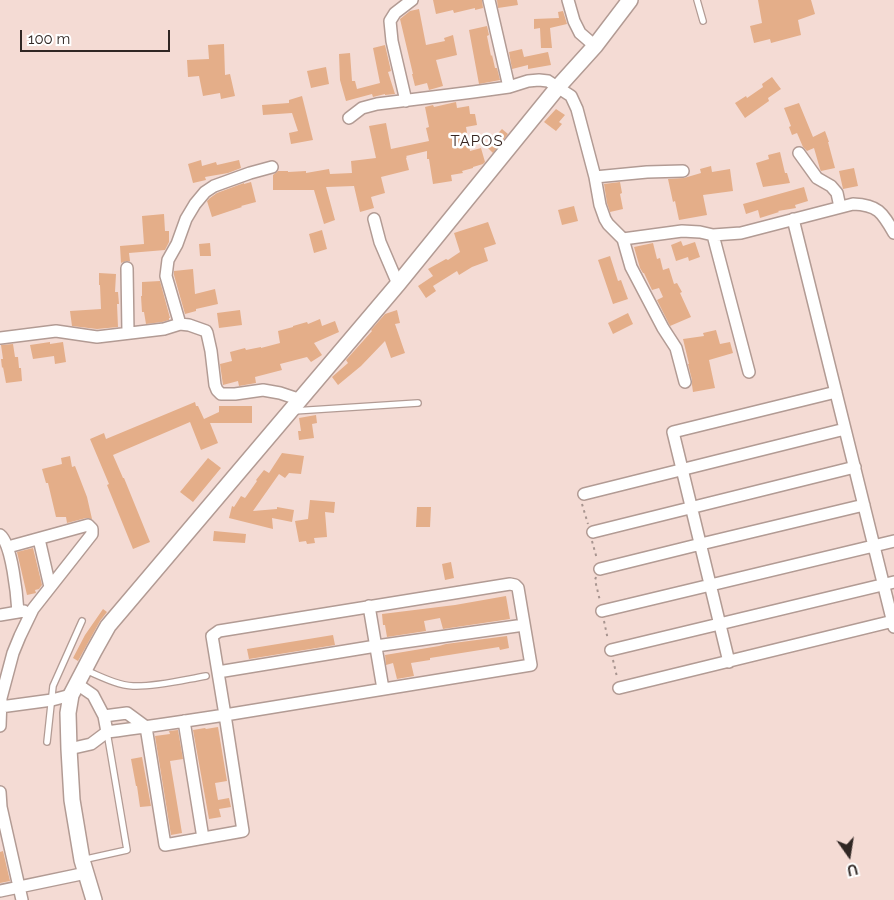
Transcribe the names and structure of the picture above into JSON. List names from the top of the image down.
{
  "districts": ["TAPOS"],
  "scale_bar": "100 m",
  "north": "bottom"
}
